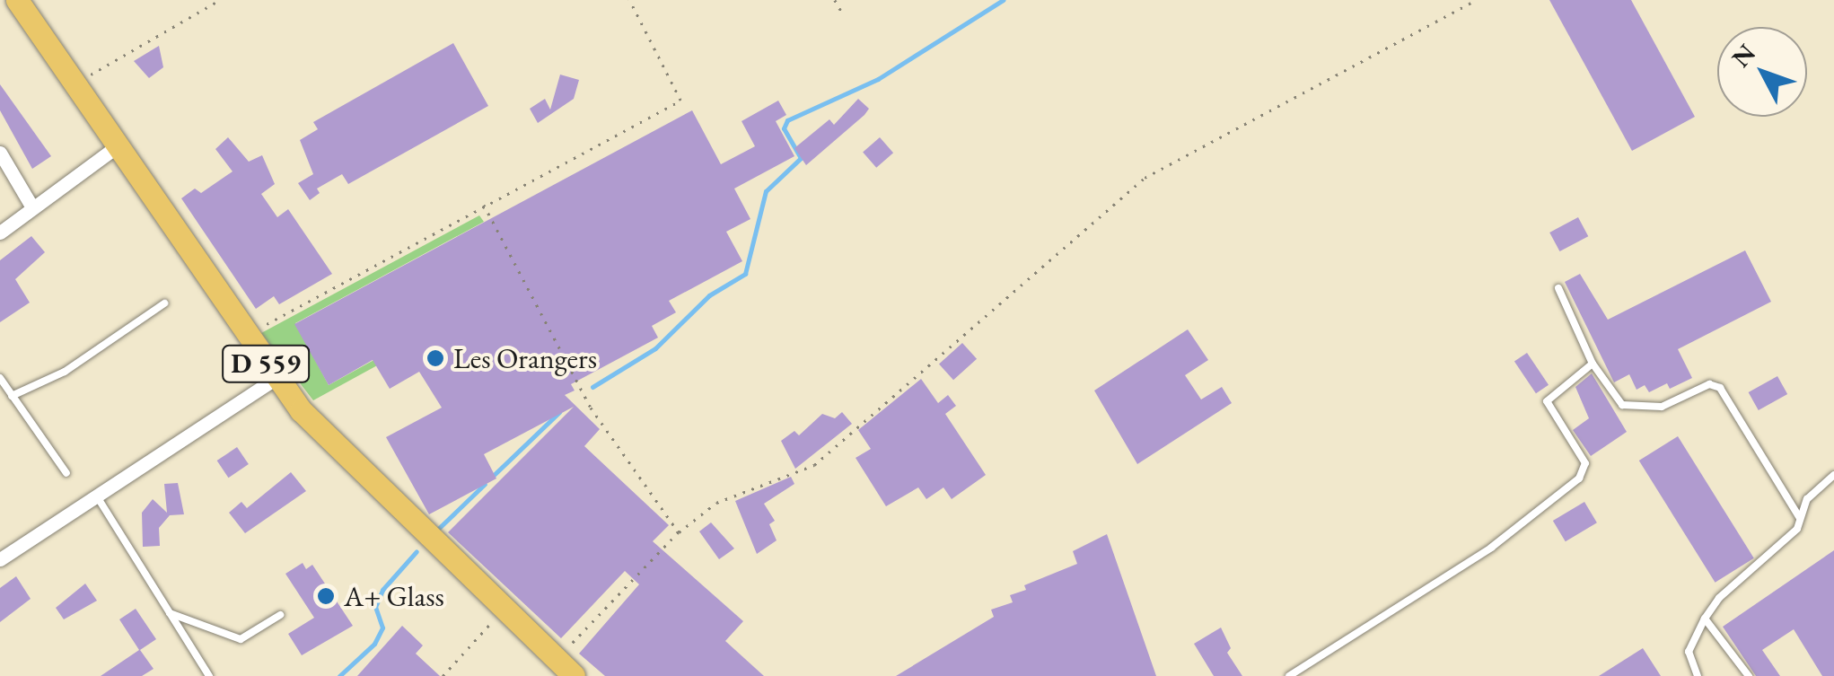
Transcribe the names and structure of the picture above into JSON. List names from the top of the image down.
{
  "streets": {
    "main road": ["D 559"]
  },
  "places": ["Les Orangers", "A+ Glass"],
  "north": "top left"
}
